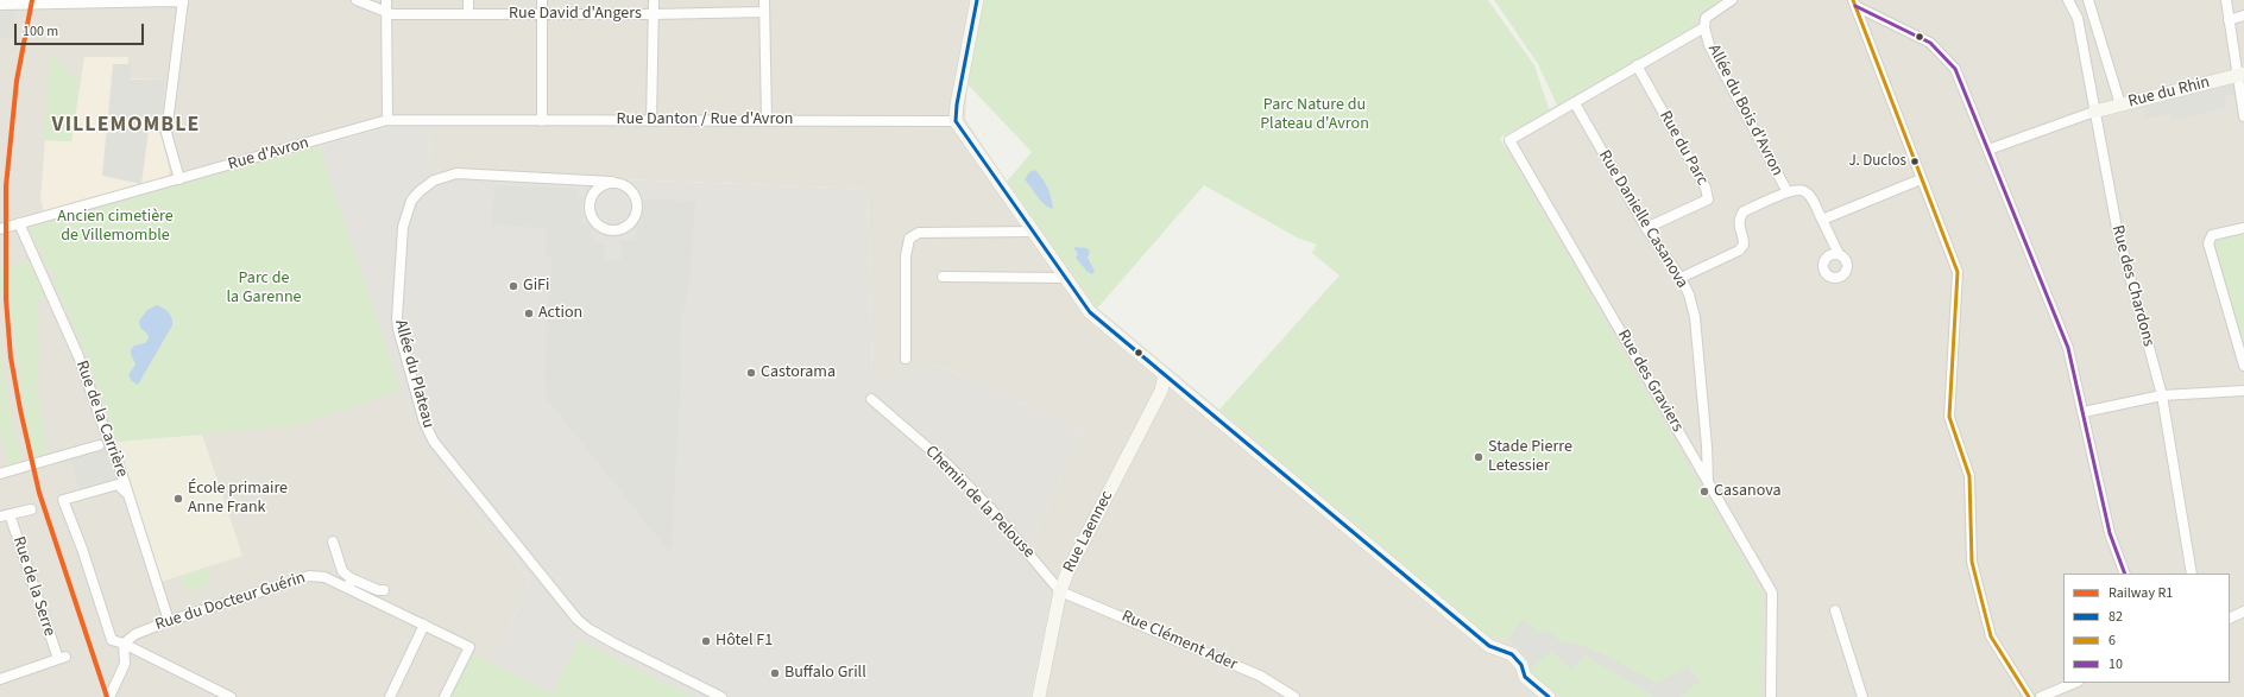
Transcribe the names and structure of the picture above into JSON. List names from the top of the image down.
{
  "streets": {
    "street": [
      "Rue David d'Angers",
      "Rue du Rhin",
      "Allée du Bois d'Avron",
      "Rue Danton / Rue d'Avron",
      "Rue du Parc",
      "Rue d'Avron",
      "Rue Danielle Casanova",
      "Rue des Chardons",
      "Allée du Plateau",
      "Rue des Graviers",
      "Rue de la Carrière",
      "Chemin de la Pelouse",
      "Rue Laennec",
      "Rue de la Serre",
      "Rue du Docteur Guérin",
      "Rue Clément Ader"
    ]
  },
  "crossings": [
    ["Rue du Rhin", "Rue des Chardons"],
    ["Rue Danton / Rue d'Avron", "Rue d'Avron"],
    ["Rue du Parc", "Rue Danielle Casanova"],
    ["Rue d'Avron", "Rue de la Carrière"],
    ["Rue Danielle Casanova", "Rue des Graviers"],
    ["Rue de la Carrière", "Rue du Docteur Guérin"],
    ["Chemin de la Pelouse", "Rue Laennec"],
    ["Chemin de la Pelouse", "Rue Clément Ader"],
    ["Rue Laennec", "Rue Clément Ader"]
  ],
  "districts": ["VILLEMOMBLE"],
  "parks": ["Parc Nature du Plateau d'Avron", "Ancien cimetière de Villemomble", "Parc de la Garenne"],
  "places": [
    "J. Duclos",
    "GiFi",
    "Action",
    "Castorama",
    "Stade Pierre Letessier",
    "Casanova",
    "École primaire Anne Frank",
    "Hôtel F1",
    "Buffalo Grill"
  ],
  "lines": [
    "rail line R1",
    "transit line 82",
    "transit line 6",
    "transit line 10"
  ],
  "legend": [
    "Railway R1",
    "82",
    "6",
    "10"
  ],
  "scale_bar": "100 m"
}
